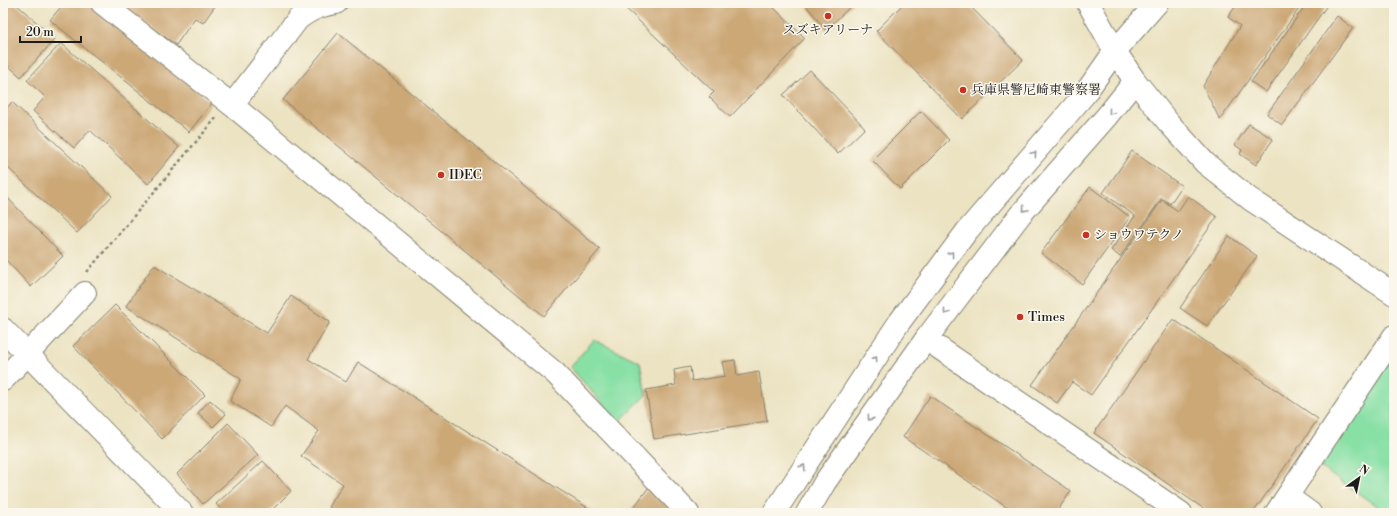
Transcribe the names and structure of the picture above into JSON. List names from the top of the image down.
{
  "places": [
    "スズキアリーナ",
    "兵庫県警尼崎東警察署",
    "IDEC",
    "ショウワテクノ",
    "Times"
  ],
  "scale_bar": "20 m",
  "north": "top right"
}
